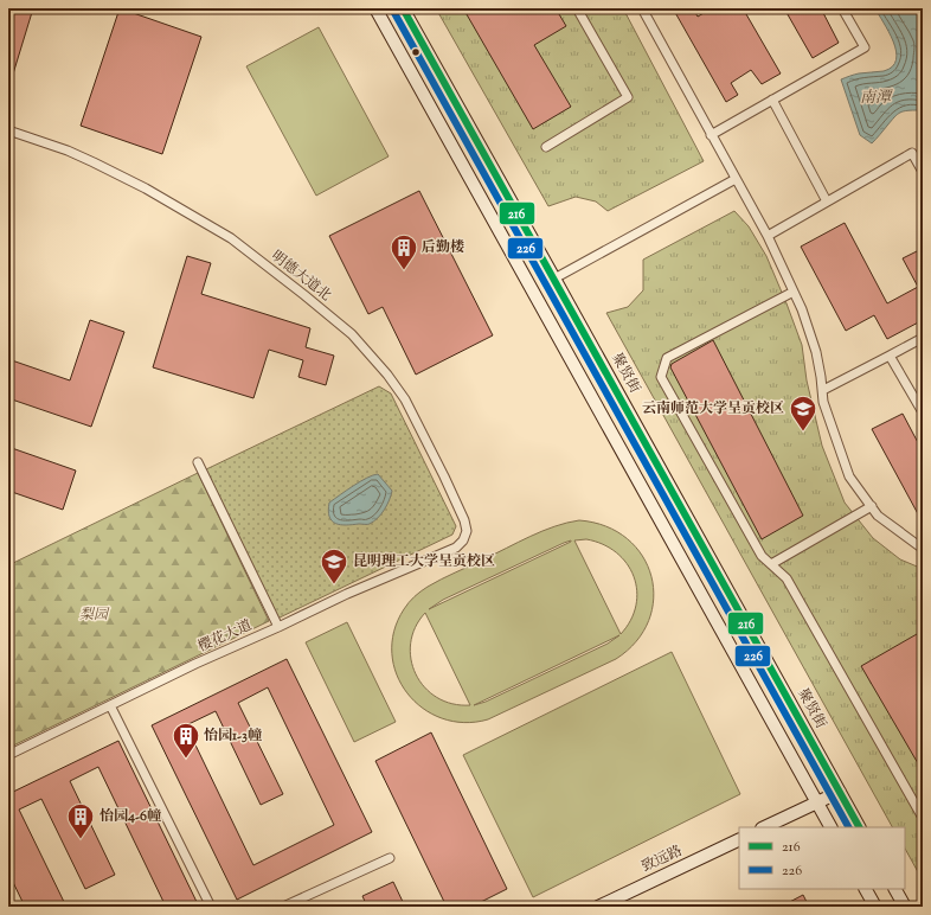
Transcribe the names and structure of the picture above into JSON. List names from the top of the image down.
{
  "streets": {
    "main road": ["聚贤街", "致远路"],
    "street": ["明德大道北", "樱花大道"]
  },
  "crossings": [
    ["明德大道北", "樱花大道"]
  ],
  "water": ["南潭"],
  "parks": ["梨园"],
  "places": {
    "building": ["后勤楼", "怡园1-3幢", "怡园4-6幢"],
    "school or university": ["云南师范大学呈贡校区", "昆明理工大学呈贡校区"]
  },
  "lines": ["transit line 216", "transit line 226"],
  "legend": ["216", "226"]
}
